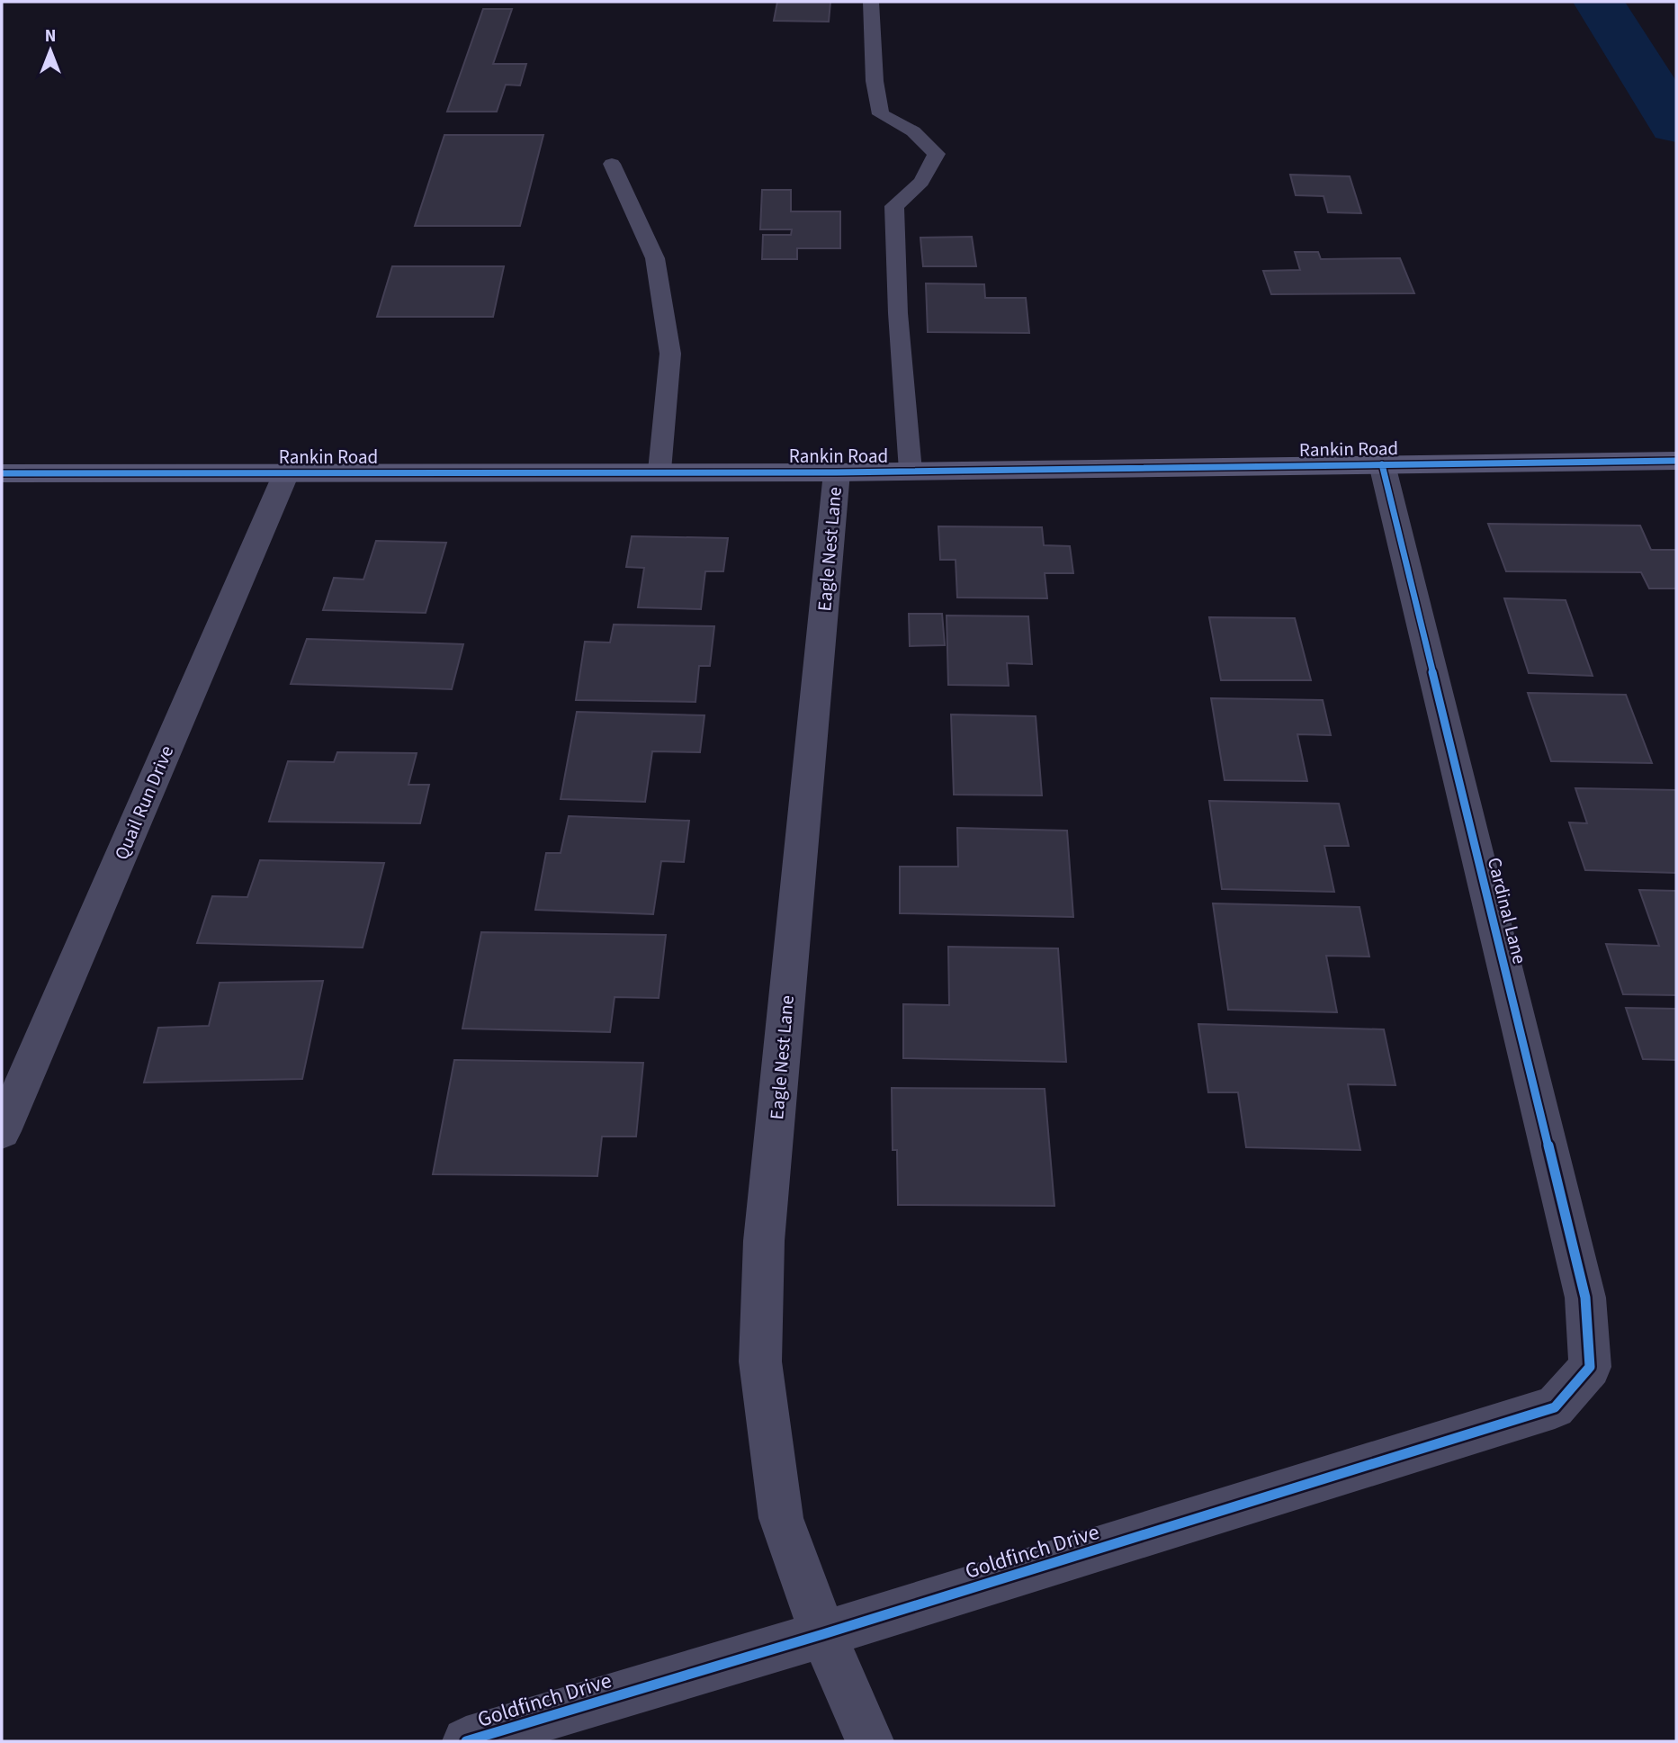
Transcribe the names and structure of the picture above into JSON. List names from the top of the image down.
{
  "streets": {
    "street": [
      "Rankin Road",
      "Eagle Nest Lane",
      "Quail Run Drive",
      "Cardinal Lane",
      "Goldfinch Drive"
    ]
  },
  "crossings": [
    ["Rankin Road", "Eagle Nest Lane"],
    ["Rankin Road", "Quail Run Drive"],
    ["Rankin Road", "Cardinal Lane"],
    ["Eagle Nest Lane", "Goldfinch Drive"],
    ["Cardinal Lane", "Goldfinch Drive"]
  ],
  "north": "top"
}
